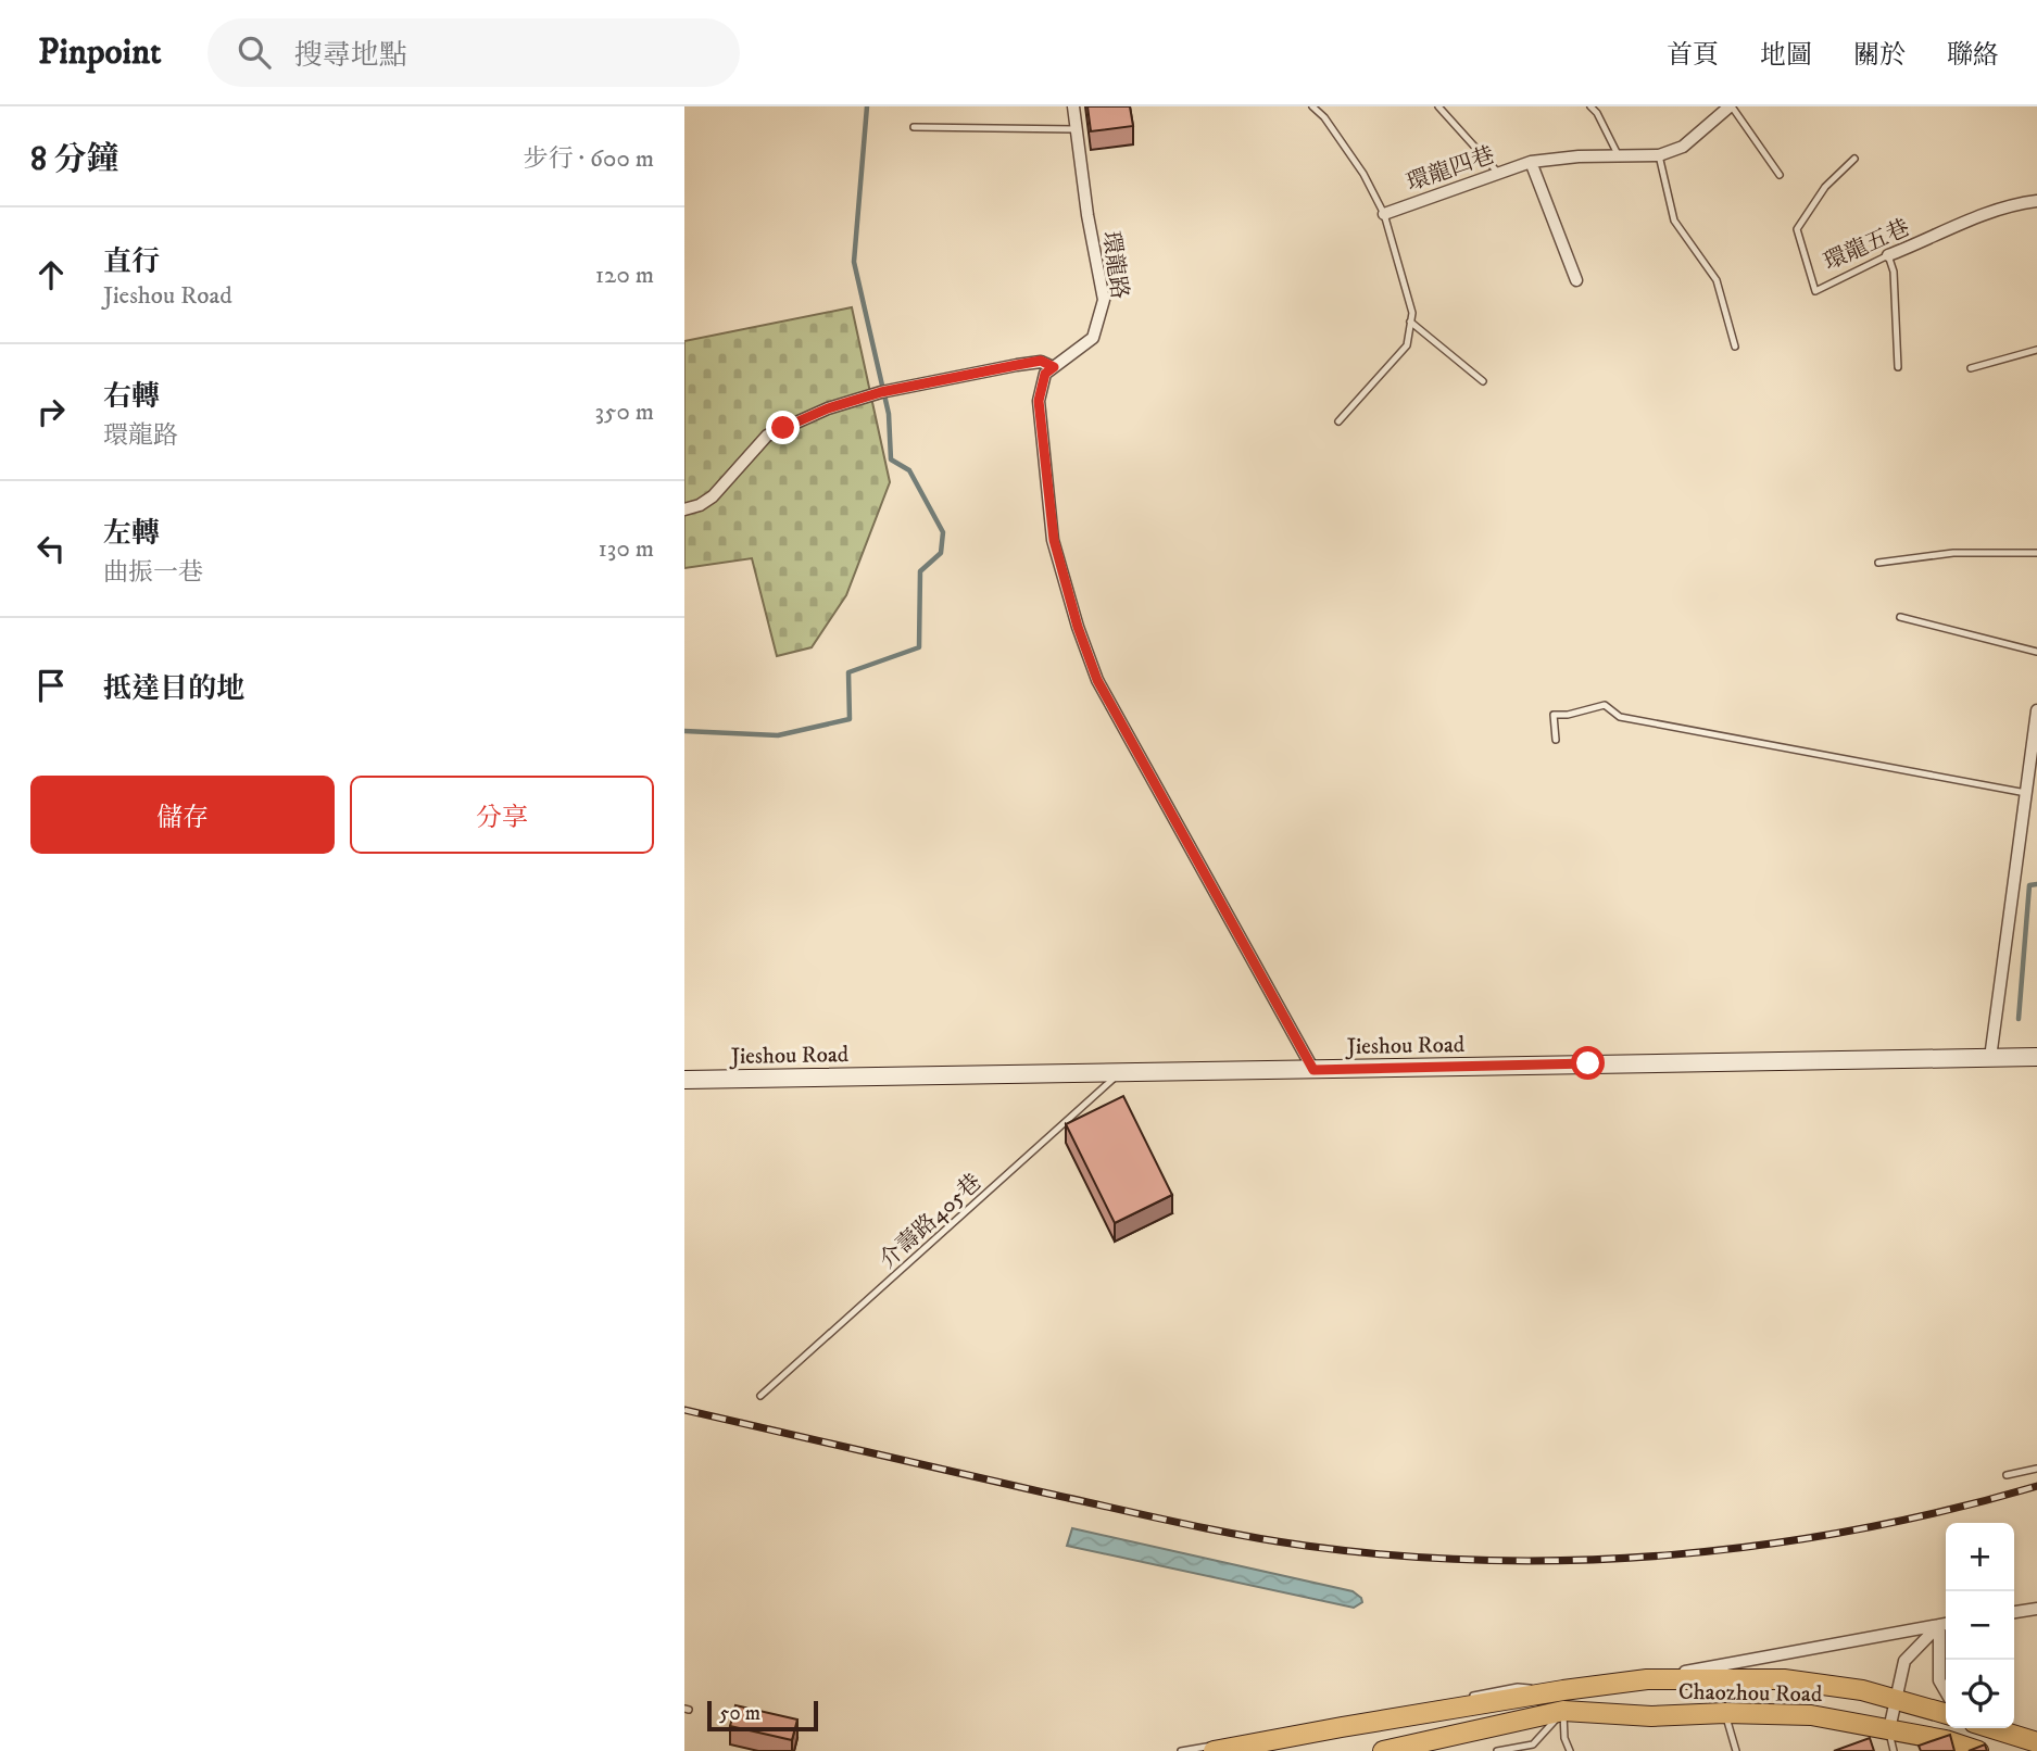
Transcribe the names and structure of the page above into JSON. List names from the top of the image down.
{
  "streets": {
    "main road": ["Jieshou Road", "Chaozhou Road"],
    "street": ["環龍四巷", "環龍五巷", "環龍路"],
    "lane": ["介壽路405巷"]
  },
  "crossings": [
    ["環龍路", "Jieshou Road"],
    ["Jieshou Road", "介壽路405巷"]
  ],
  "scale_bar": "50 m",
  "page": {
    "header": "Pinpoint",
    "search": "搜尋地點",
    "nav": [
      "首頁",
      "地圖",
      "關於",
      "聯絡"
    ],
    "heading": ["8 分鐘", "步行 · 600 m"],
    "list": [
      ["直行", "Jieshou Road", "120 m"],
      ["右轉", "環龍路", "350 m"],
      ["左轉", "曲振一巷", "130 m"],
      "抵達目的地"
    ],
    "buttons": ["儲存", "分享"],
    "map_buttons": ["+", "−"],
    "scale": "50 m"
  }
}
